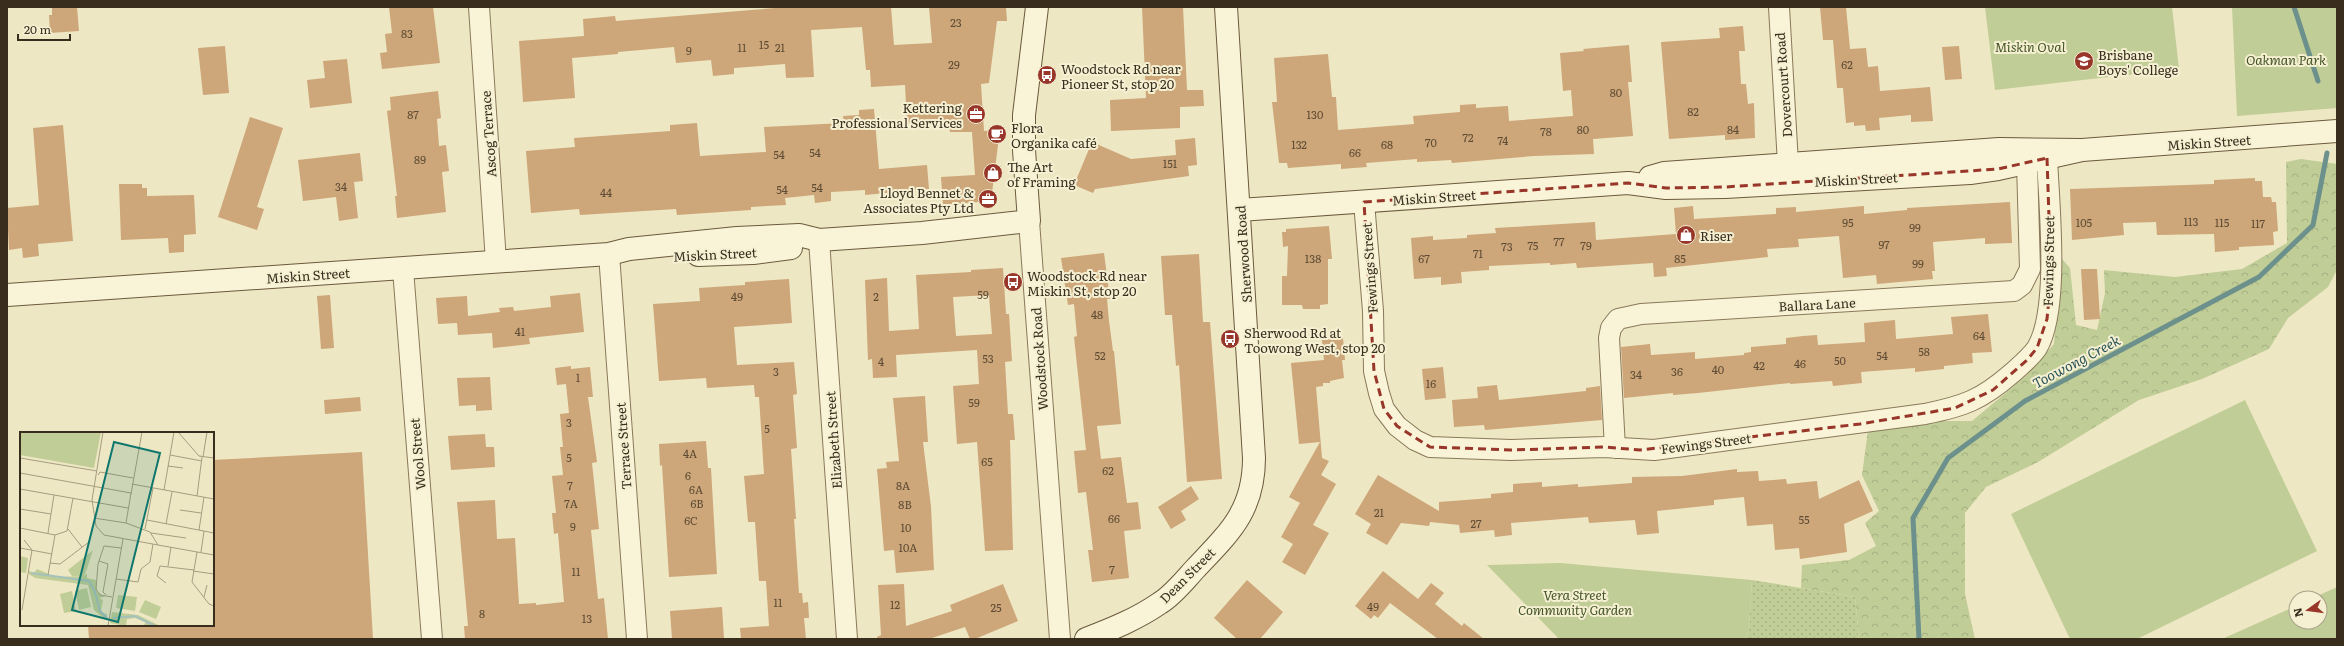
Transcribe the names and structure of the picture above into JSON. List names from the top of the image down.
{
  "streets": {
    "street": [
      "Dovercourt Road",
      "Ascog Terrace",
      "Miskin Street",
      "Sherwood Road",
      "Fewings Street",
      "Ballara Lane",
      "Woodstock Road",
      "Elizabeth Street",
      "Terrace Street",
      "Wool Street",
      "Dean Street"
    ]
  },
  "crossings": [
    ["Dovercourt Road", "Miskin Street"],
    ["Ascog Terrace", "Miskin Street"],
    ["Miskin Street", "Sherwood Road"],
    ["Miskin Street", "Fewings Street"],
    ["Miskin Street", "Ballara Lane"],
    ["Miskin Street", "Woodstock Road"],
    ["Miskin Street", "Elizabeth Street"],
    ["Miskin Street", "Terrace Street"],
    ["Miskin Street", "Wool Street"],
    ["Sherwood Road", "Dean Street"],
    ["Fewings Street", "Ballara Lane"]
  ],
  "water": ["Toowong Creek"],
  "parks": ["Miskin Oval", "Oakman Park", "Vera Street Community Garden"],
  "places": {
    "school or university": ["Brisbane Boys' College"],
    "bus stop": ["Woodstock Rd near Pioneer St, stop 20", "Woodstock Rd near Miskin St, stop 20", "Sherwood Rd at Toowong West, stop 20"],
    "office": ["Kettering Professional Services", "Lloyd Bennet & Associates Pty Ltd"],
    "cafe": ["Flora Organika café"],
    "shop": ["The Art of Framing", "Riser"]
  },
  "house_numbers": [
    "23",
    "83",
    "15",
    "11",
    "21",
    "9",
    "29",
    "62",
    "80",
    "82",
    "87",
    "130",
    "80",
    "84",
    "78",
    "72",
    "74",
    "70",
    "132",
    "68",
    "54",
    "66",
    "54",
    "89",
    "151",
    "34",
    "54",
    "54",
    "44",
    "113",
    "95",
    "105",
    "115",
    "117",
    "99",
    "77",
    "97",
    "75",
    "79",
    "73",
    "71",
    "138",
    "67",
    "85",
    "99",
    "59",
    "49",
    "2",
    "48",
    "41",
    "64",
    "58",
    "52",
    "54",
    "53",
    "50",
    "4",
    "46",
    "42",
    "40",
    "3",
    "36",
    "34",
    "1",
    "16",
    "59",
    "3",
    "5",
    "4A",
    "5",
    "65",
    "62",
    "6",
    "7",
    "8A",
    "6A",
    "7A",
    "6B",
    "8B",
    "21",
    "66",
    "55",
    "6C",
    "27",
    "9",
    "10",
    "10A",
    "7",
    "11",
    "11",
    "12",
    "49",
    "25",
    "8",
    "13"
  ],
  "scale_bar": "20 m",
  "north": "left"
}
